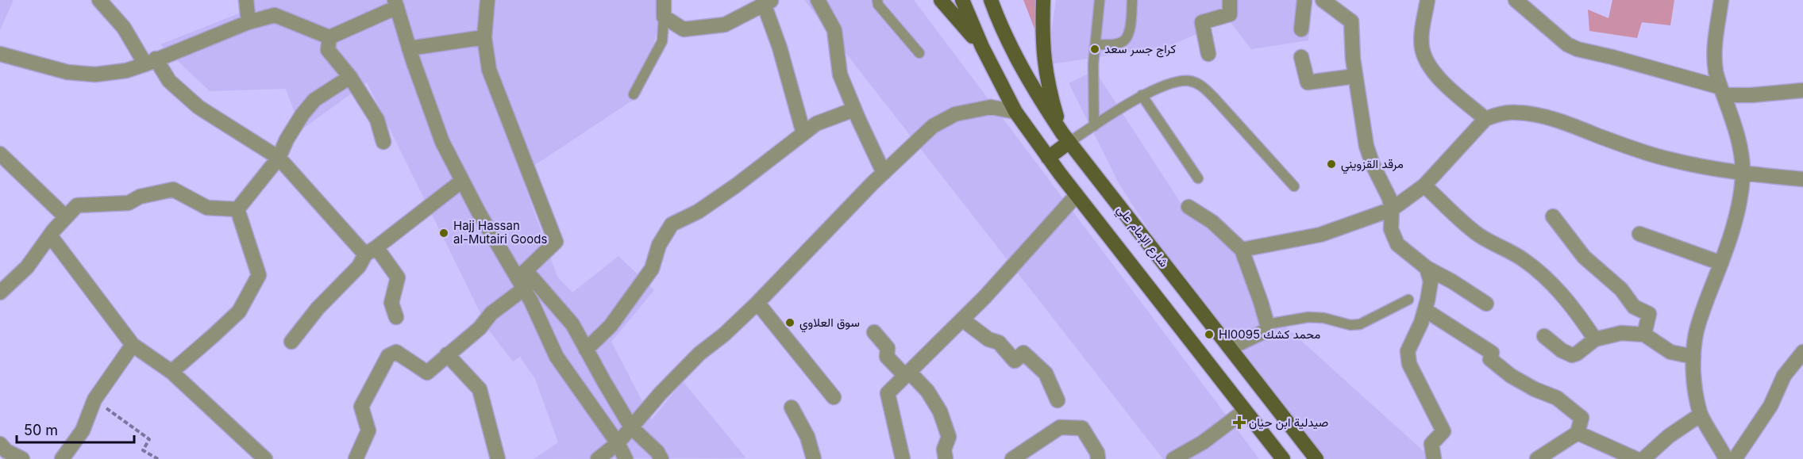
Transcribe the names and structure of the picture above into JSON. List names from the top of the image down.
{
  "streets": {
    "main road": ["شارع الإمام علي"]
  },
  "places": {
    "other": [
      "كراج جسر سعد",
      "مرقد القزويني",
      "Hajj Hassan al-Mutairi Goods",
      "سوق العلاوي",
      "Hl0095 محمد كشك"
    ],
    "health": ["صيدلية ابن حيان"]
  },
  "scale_bar": "50 m"
}
